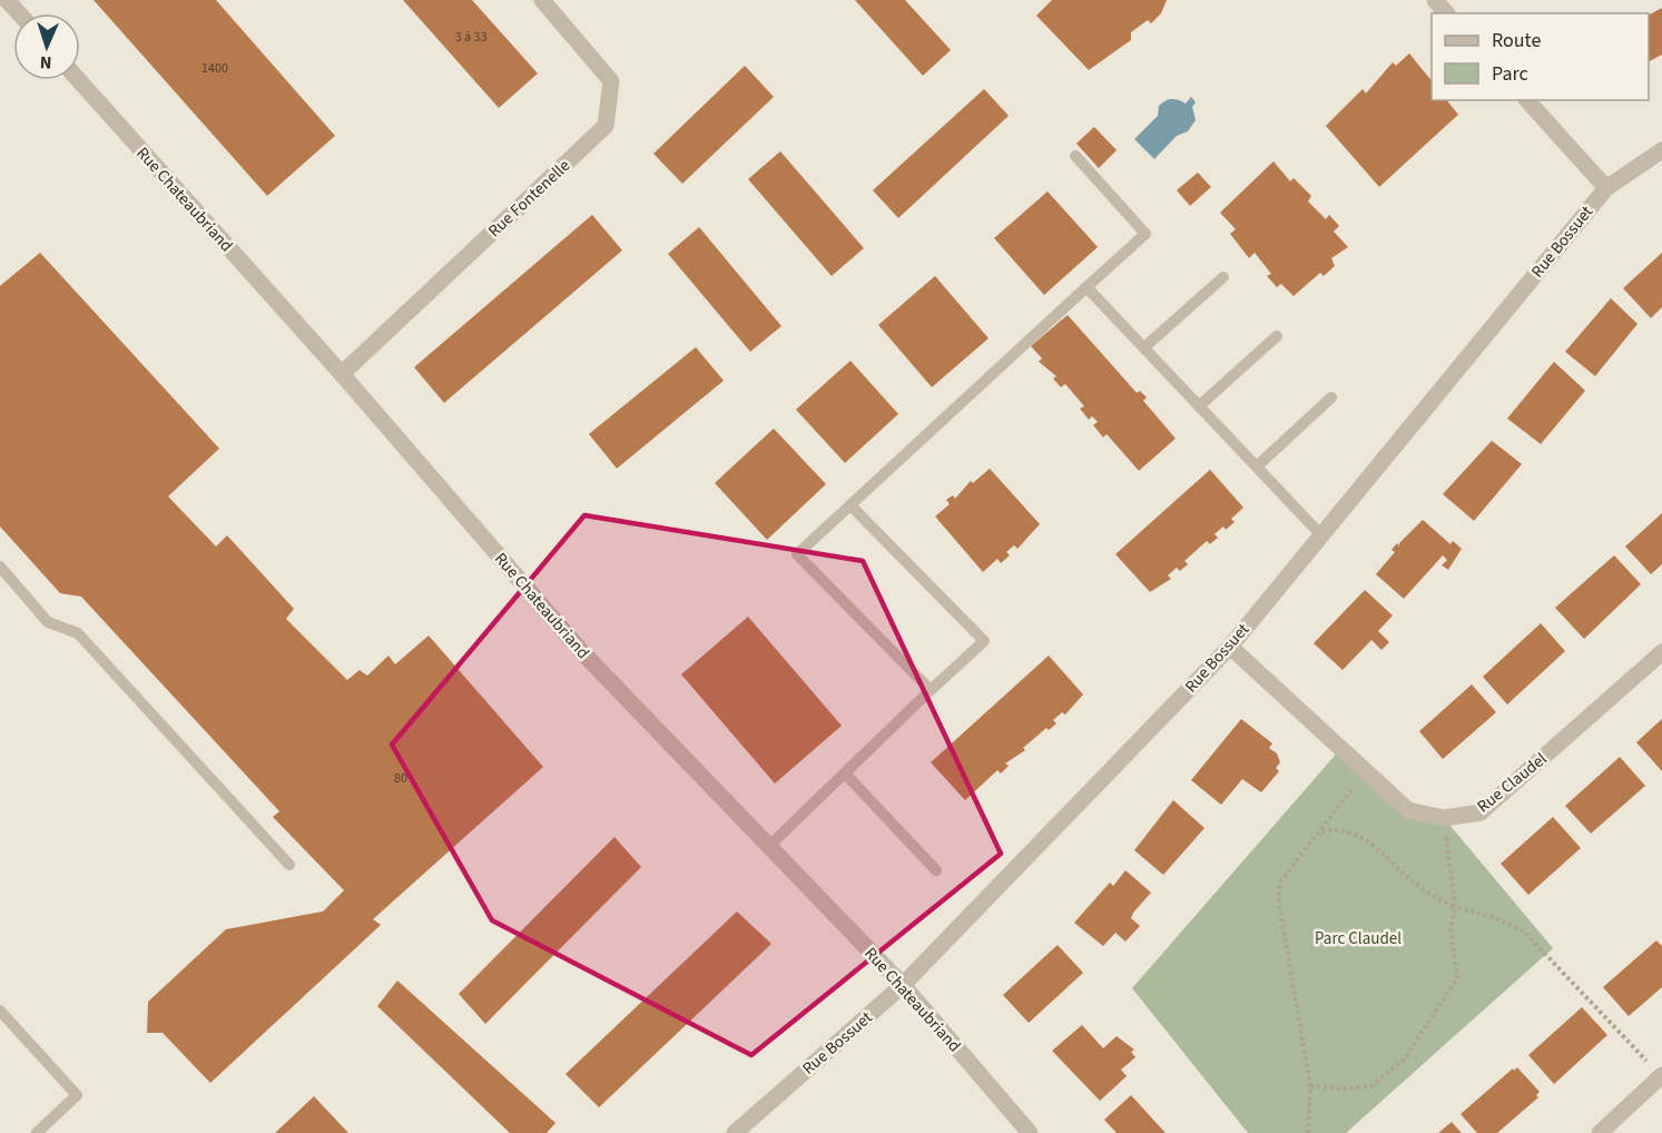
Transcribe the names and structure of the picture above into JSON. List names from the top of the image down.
{
  "streets": {
    "street": [
      "Rue Fontenelle",
      "Rue Chateaubriand",
      "Rue Bossuet",
      "Rue Claudel"
    ]
  },
  "crossings": [
    ["Rue Fontenelle", "Rue Chateaubriand"],
    ["Rue Chateaubriand", "Rue Bossuet"],
    ["Rue Bossuet", "Rue Claudel"]
  ],
  "parks": ["Parc Claudel"],
  "house_numbers": ["3 à 33", "1400", "80"],
  "legend": ["Route", "Parc"],
  "north": "bottom"
}
